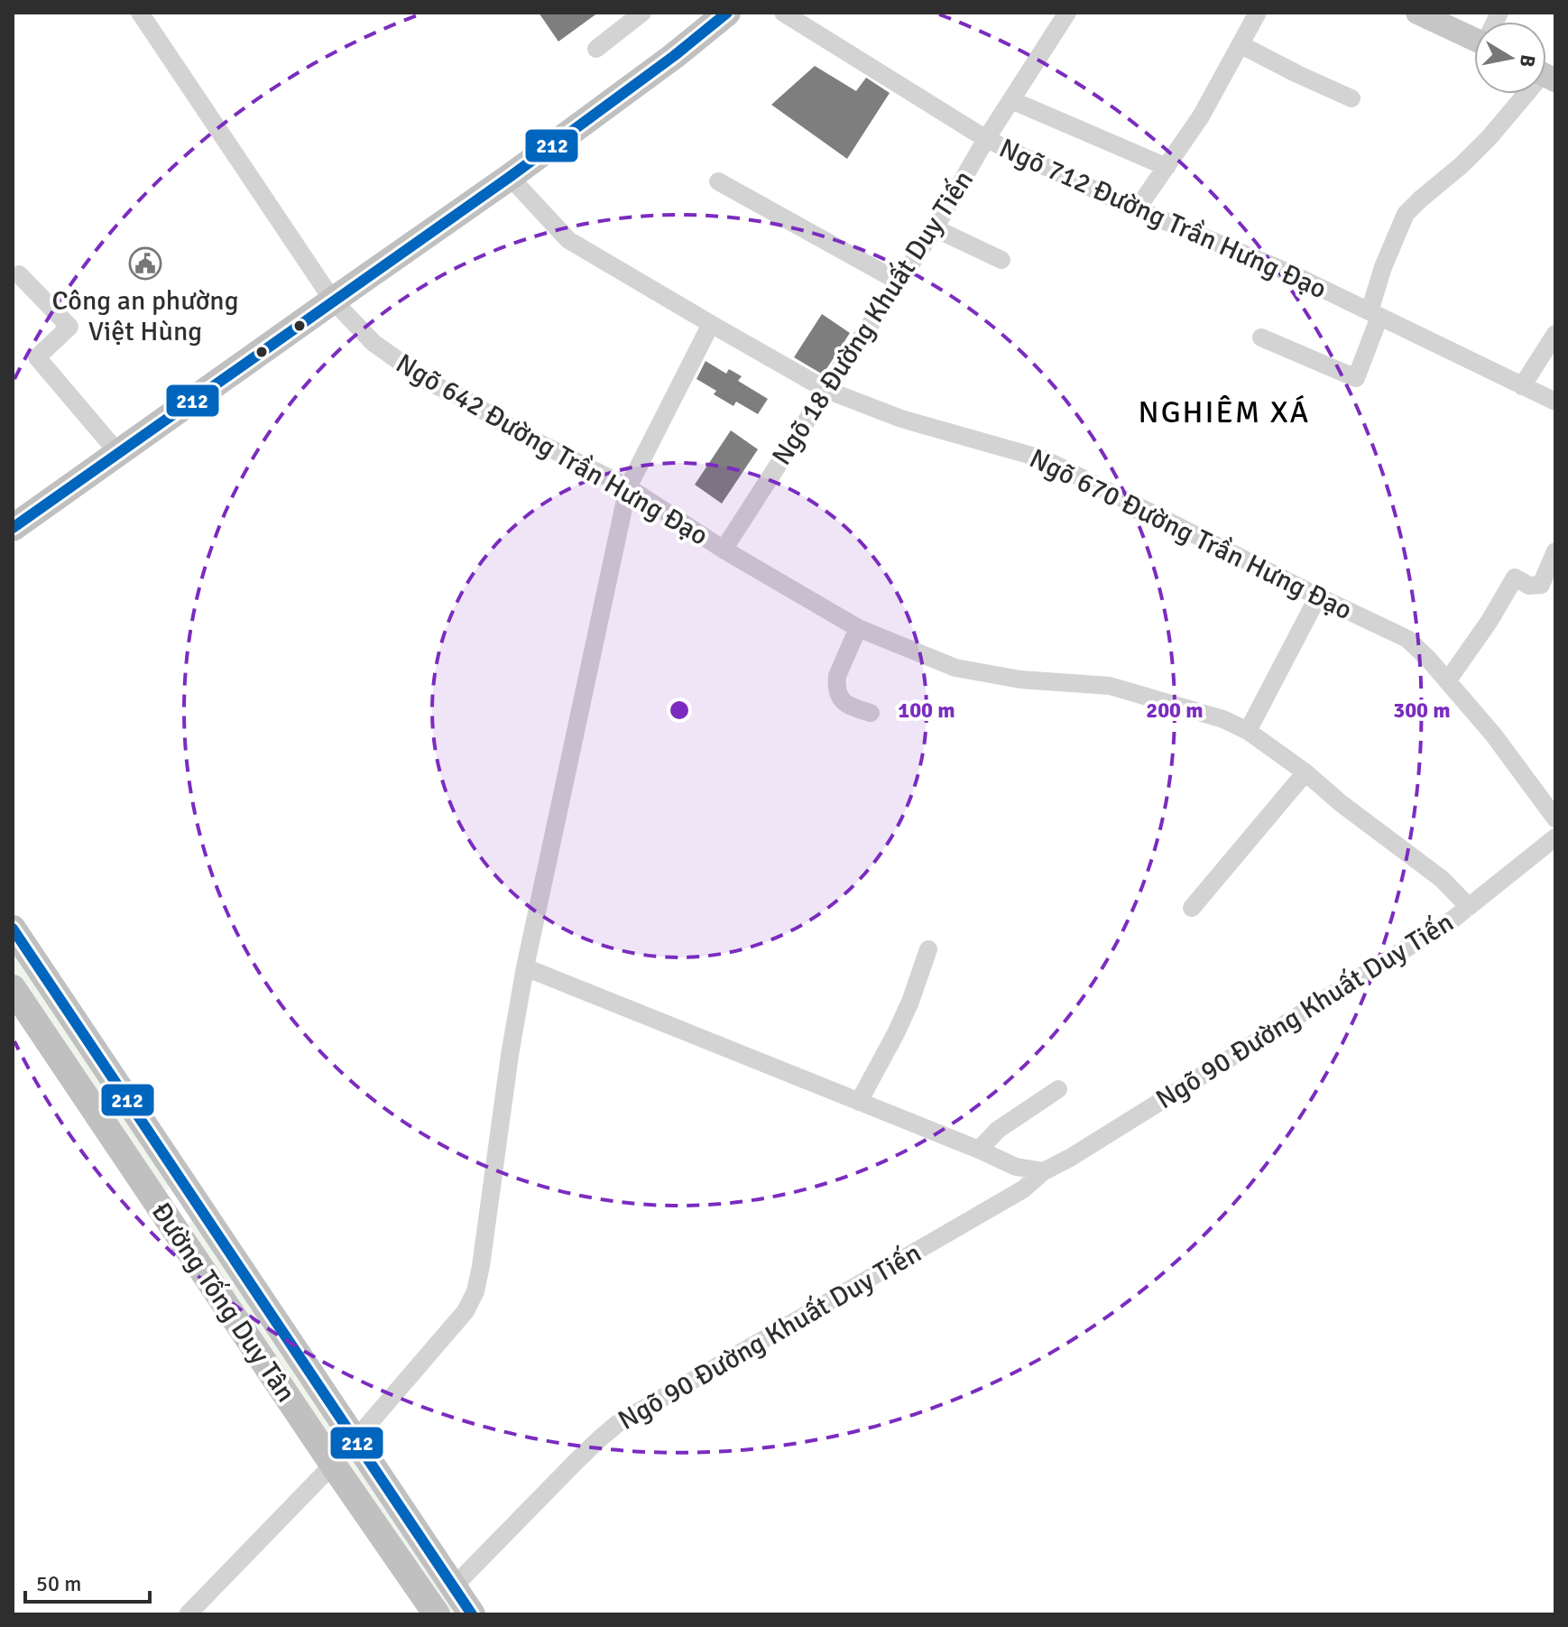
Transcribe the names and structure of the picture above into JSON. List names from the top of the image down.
{
  "streets": {
    "highway": ["Đường Tống Duy Tân"],
    "street": [
      "Ngõ 712 Đường Trần Hưng Đạo",
      "Ngõ 18 Đường Khuất Duy Tiến",
      "Ngõ 642 Đường Trần Hưng Đạo",
      "Ngõ 670 Đường Trần Hưng Đạo",
      "Ngõ 90 Đường Khuất Duy Tiến"
    ]
  },
  "crossings": [
    ["Ngõ 712 Đường Trần Hưng Đạo", "Ngõ 18 Đường Khuất Duy Tiến"],
    ["Ngõ 18 Đường Khuất Duy Tiến", "Ngõ 642 Đường Trần Hưng Đạo"],
    ["Ngõ 18 Đường Khuất Duy Tiến", "Ngõ 670 Đường Trần Hưng Đạo"],
    ["Ngõ 642 Đường Trần Hưng Đạo", "Ngõ 90 Đường Khuất Duy Tiến"],
    ["Ngõ 90 Đường Khuất Duy Tiến", "Đường Tống Duy Tân"]
  ],
  "districts": ["NGHIÊM XÁ"],
  "places": {
    "public building": ["Công an phường Việt Hùng"]
  },
  "lines": ["transit line 212"],
  "scale_bar": "50 m",
  "north": "right",
  "rings": ["100 m", "200 m", "300 m"]
}
